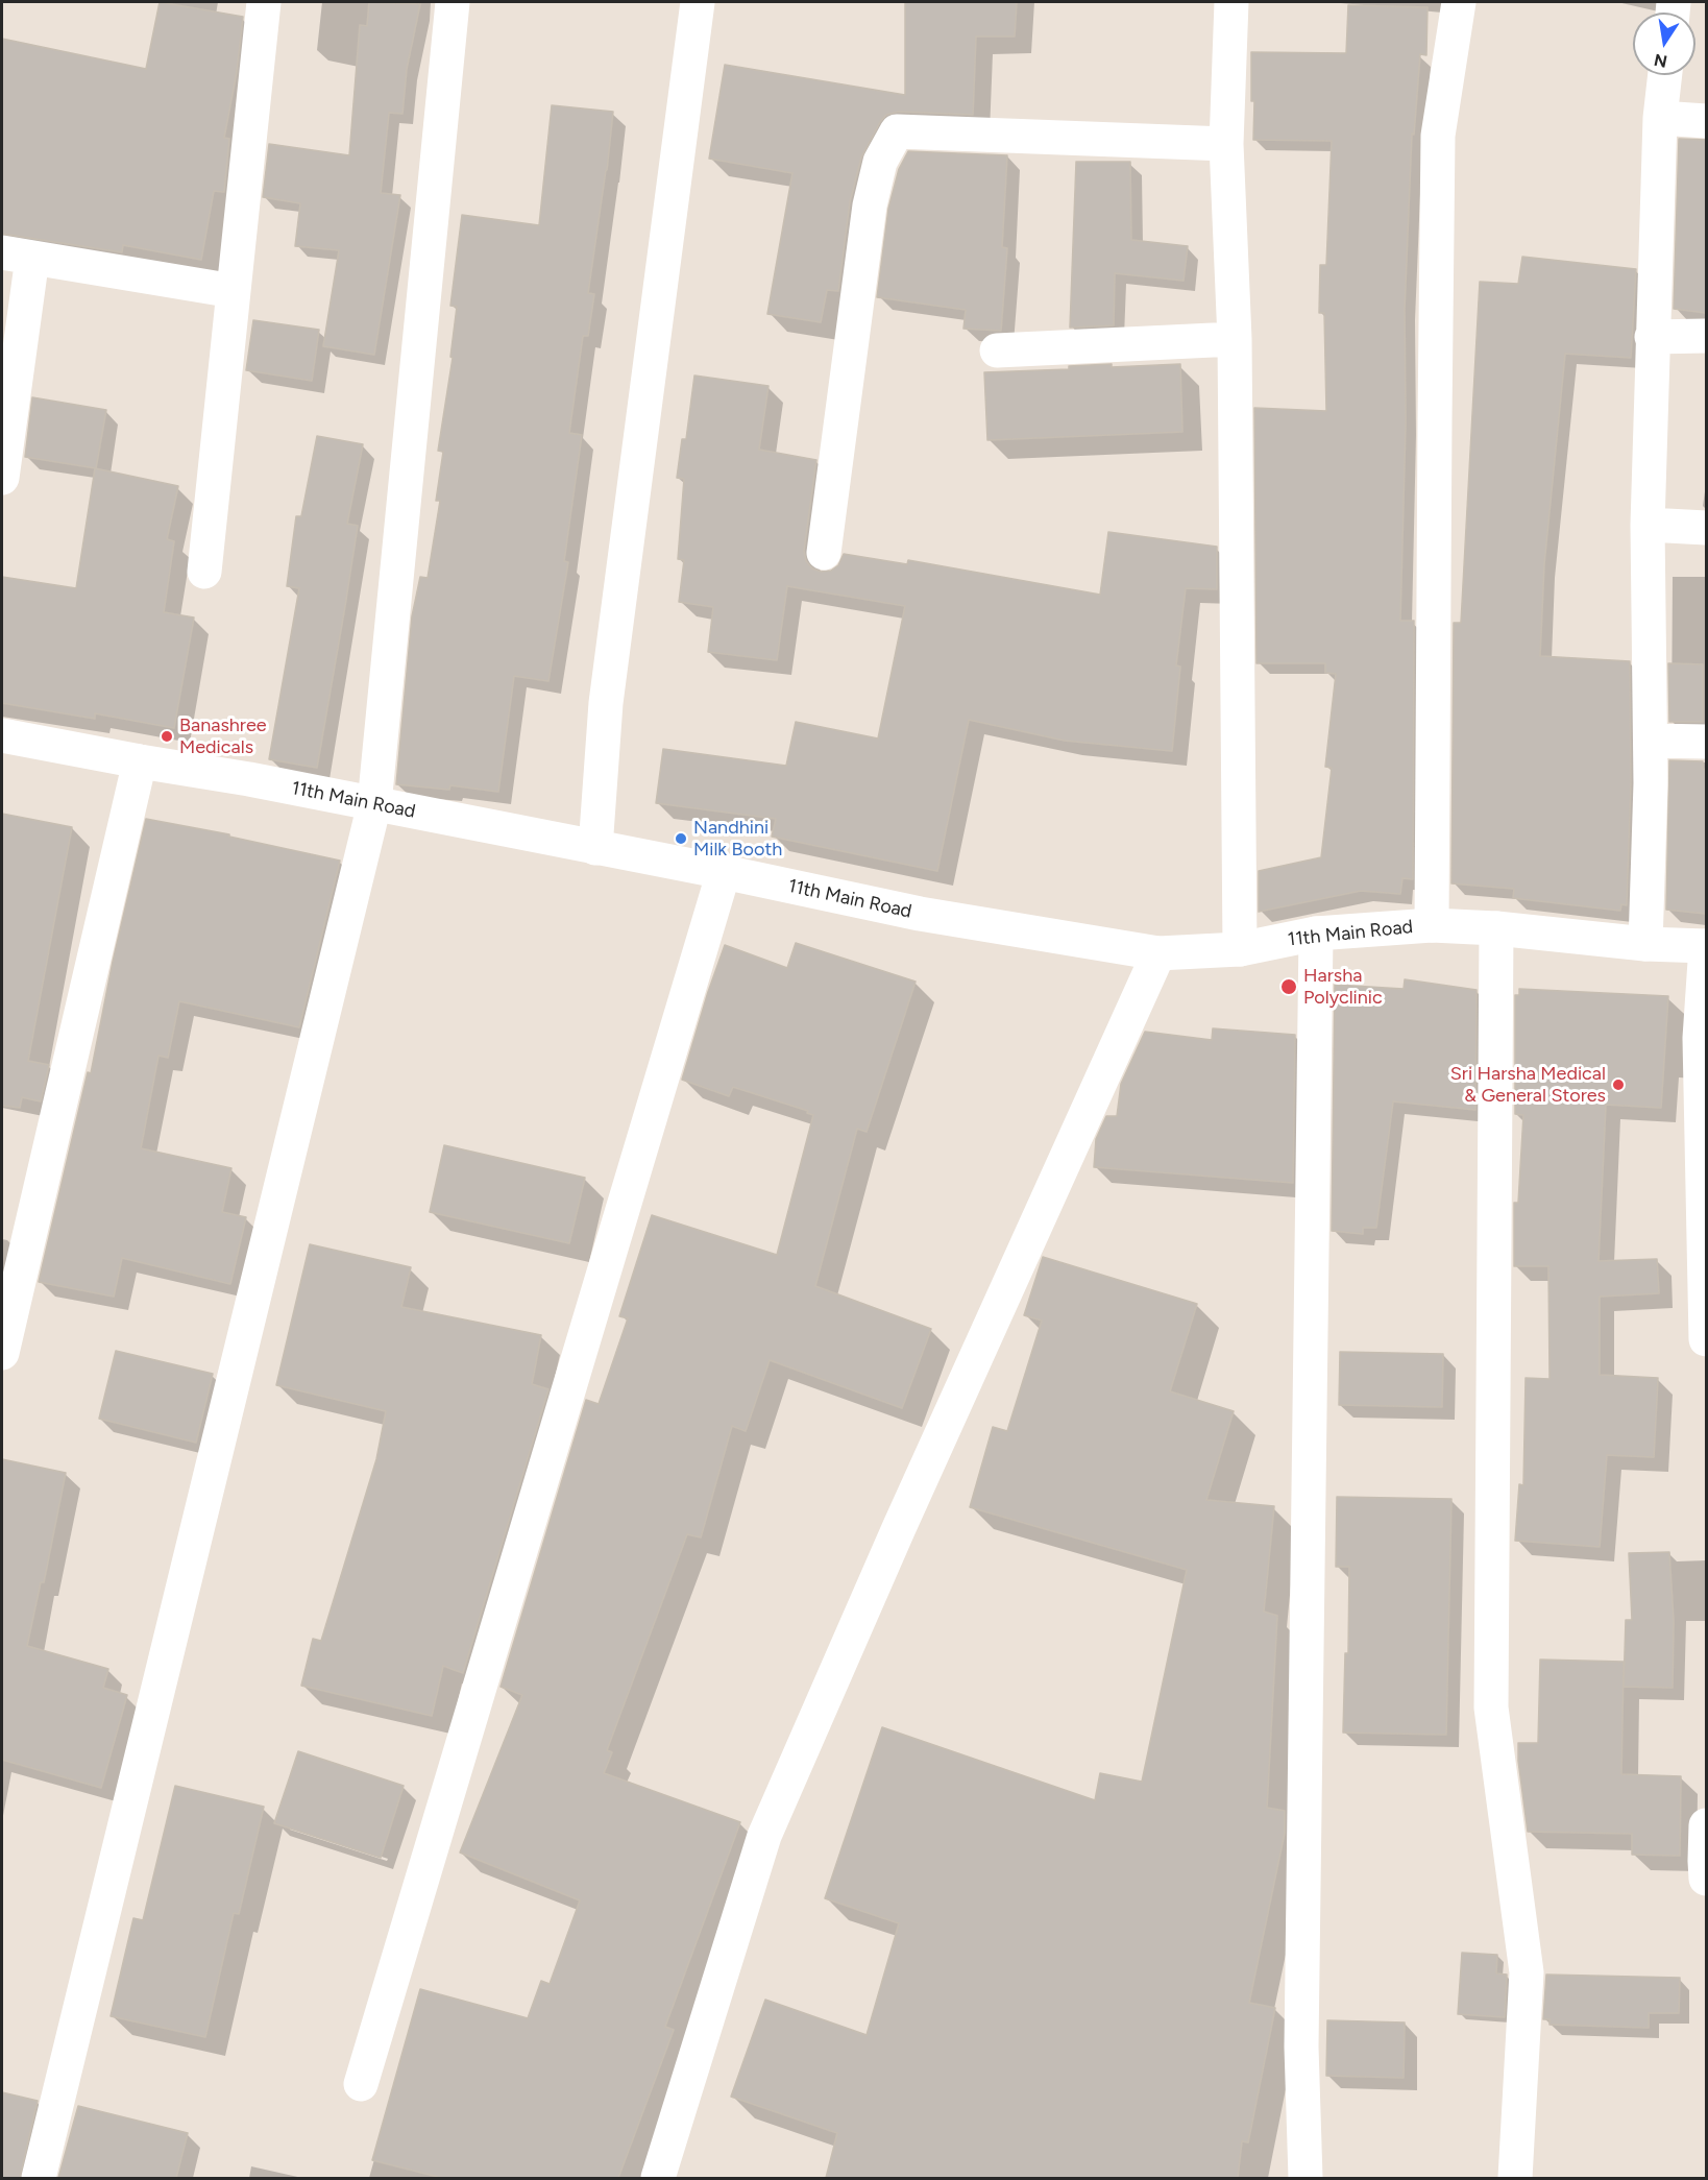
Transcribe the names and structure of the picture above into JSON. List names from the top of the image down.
{
  "streets": {
    "street": ["11th Main Road"]
  },
  "places": [
    "Banashree Medicals",
    "Nandhini Milk Booth",
    "Harsha Polyclinic",
    "Sri Harsha Medical & General Stores"
  ],
  "north": "bottom"
}
